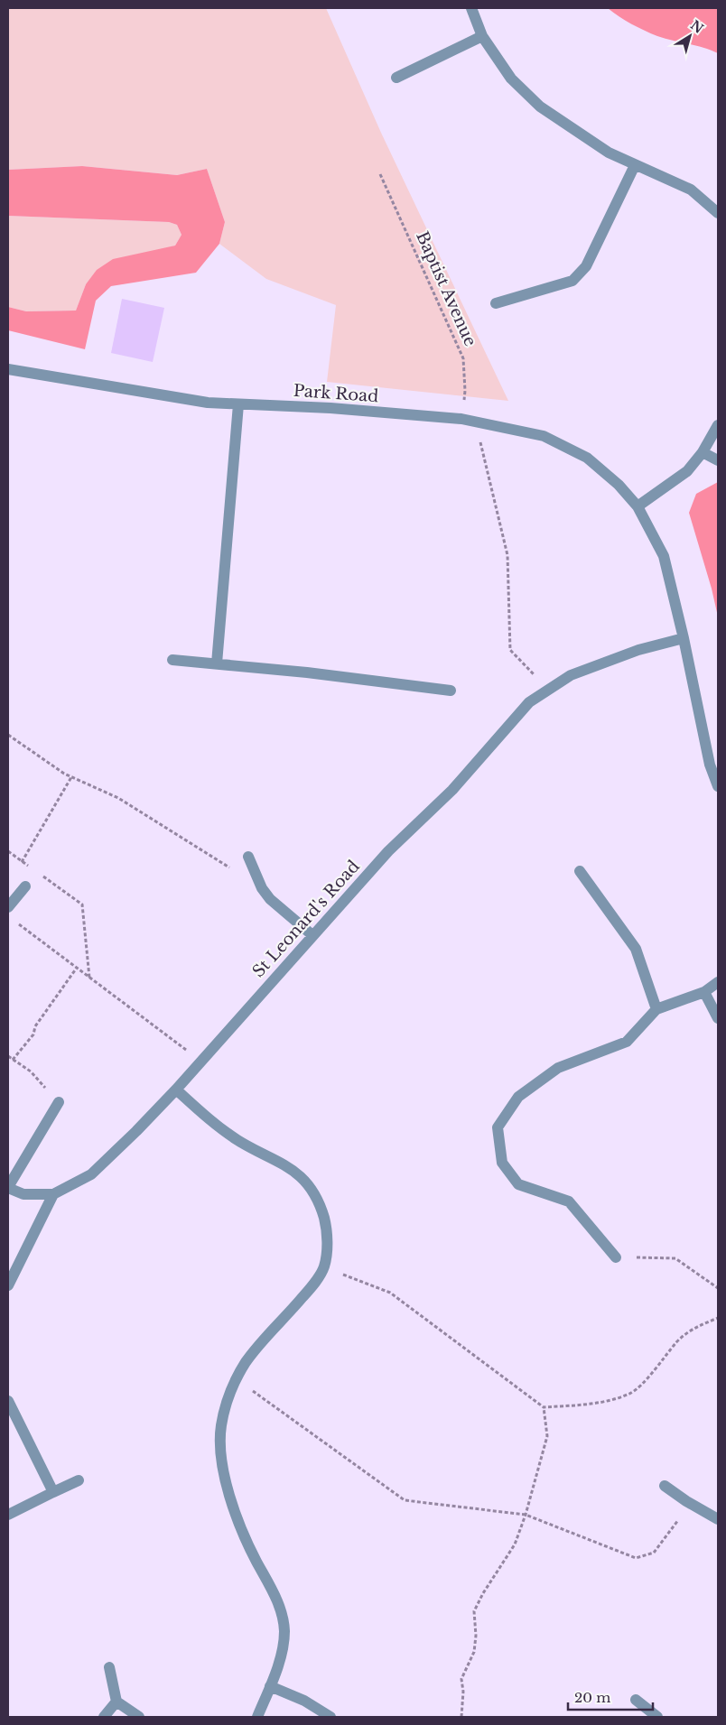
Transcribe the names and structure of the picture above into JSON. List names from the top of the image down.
{
  "streets": {
    "street": ["Park Road", "St Leonard's Road"],
    "path": ["Baptist Avenue"]
  },
  "crossings": [
    ["Baptist Avenue", "Park Road"],
    ["Park Road", "St Leonard's Road"]
  ],
  "scale_bar": "20 m",
  "north": "top right"
}
